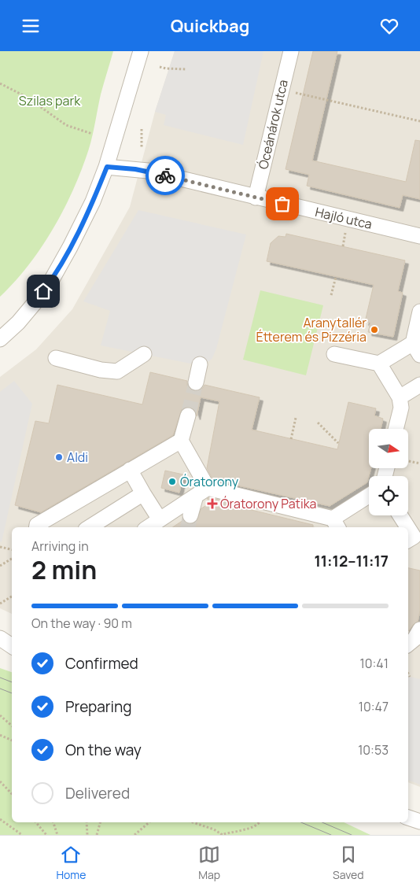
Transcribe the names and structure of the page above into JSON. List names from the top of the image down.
{
  "streets": {
    "street": ["Óceánárok utca", "Hajló utca"]
  },
  "crossings": [
    ["Óceánárok utca", "Hajló utca"]
  ],
  "parks": ["Szilas park"],
  "places": {
    "other": ["Aranytallér Étterem és Pizzéria", "Aldi", "Óratorony"],
    "health": ["Óratorony Patika"]
  },
  "north": "right",
  "page": {
    "header": "Quickbag",
    "heading": ["2 min", "Arriving in", "11:12–11:17"],
    "bar": "On the way · 90 m",
    "list": [
      ["Confirmed", "10:41"],
      ["Preparing", "10:47"],
      ["On the way", "10:53"],
      "Delivered"
    ],
    "tabs": ["Home", "Map", "Saved"]
  }
}
